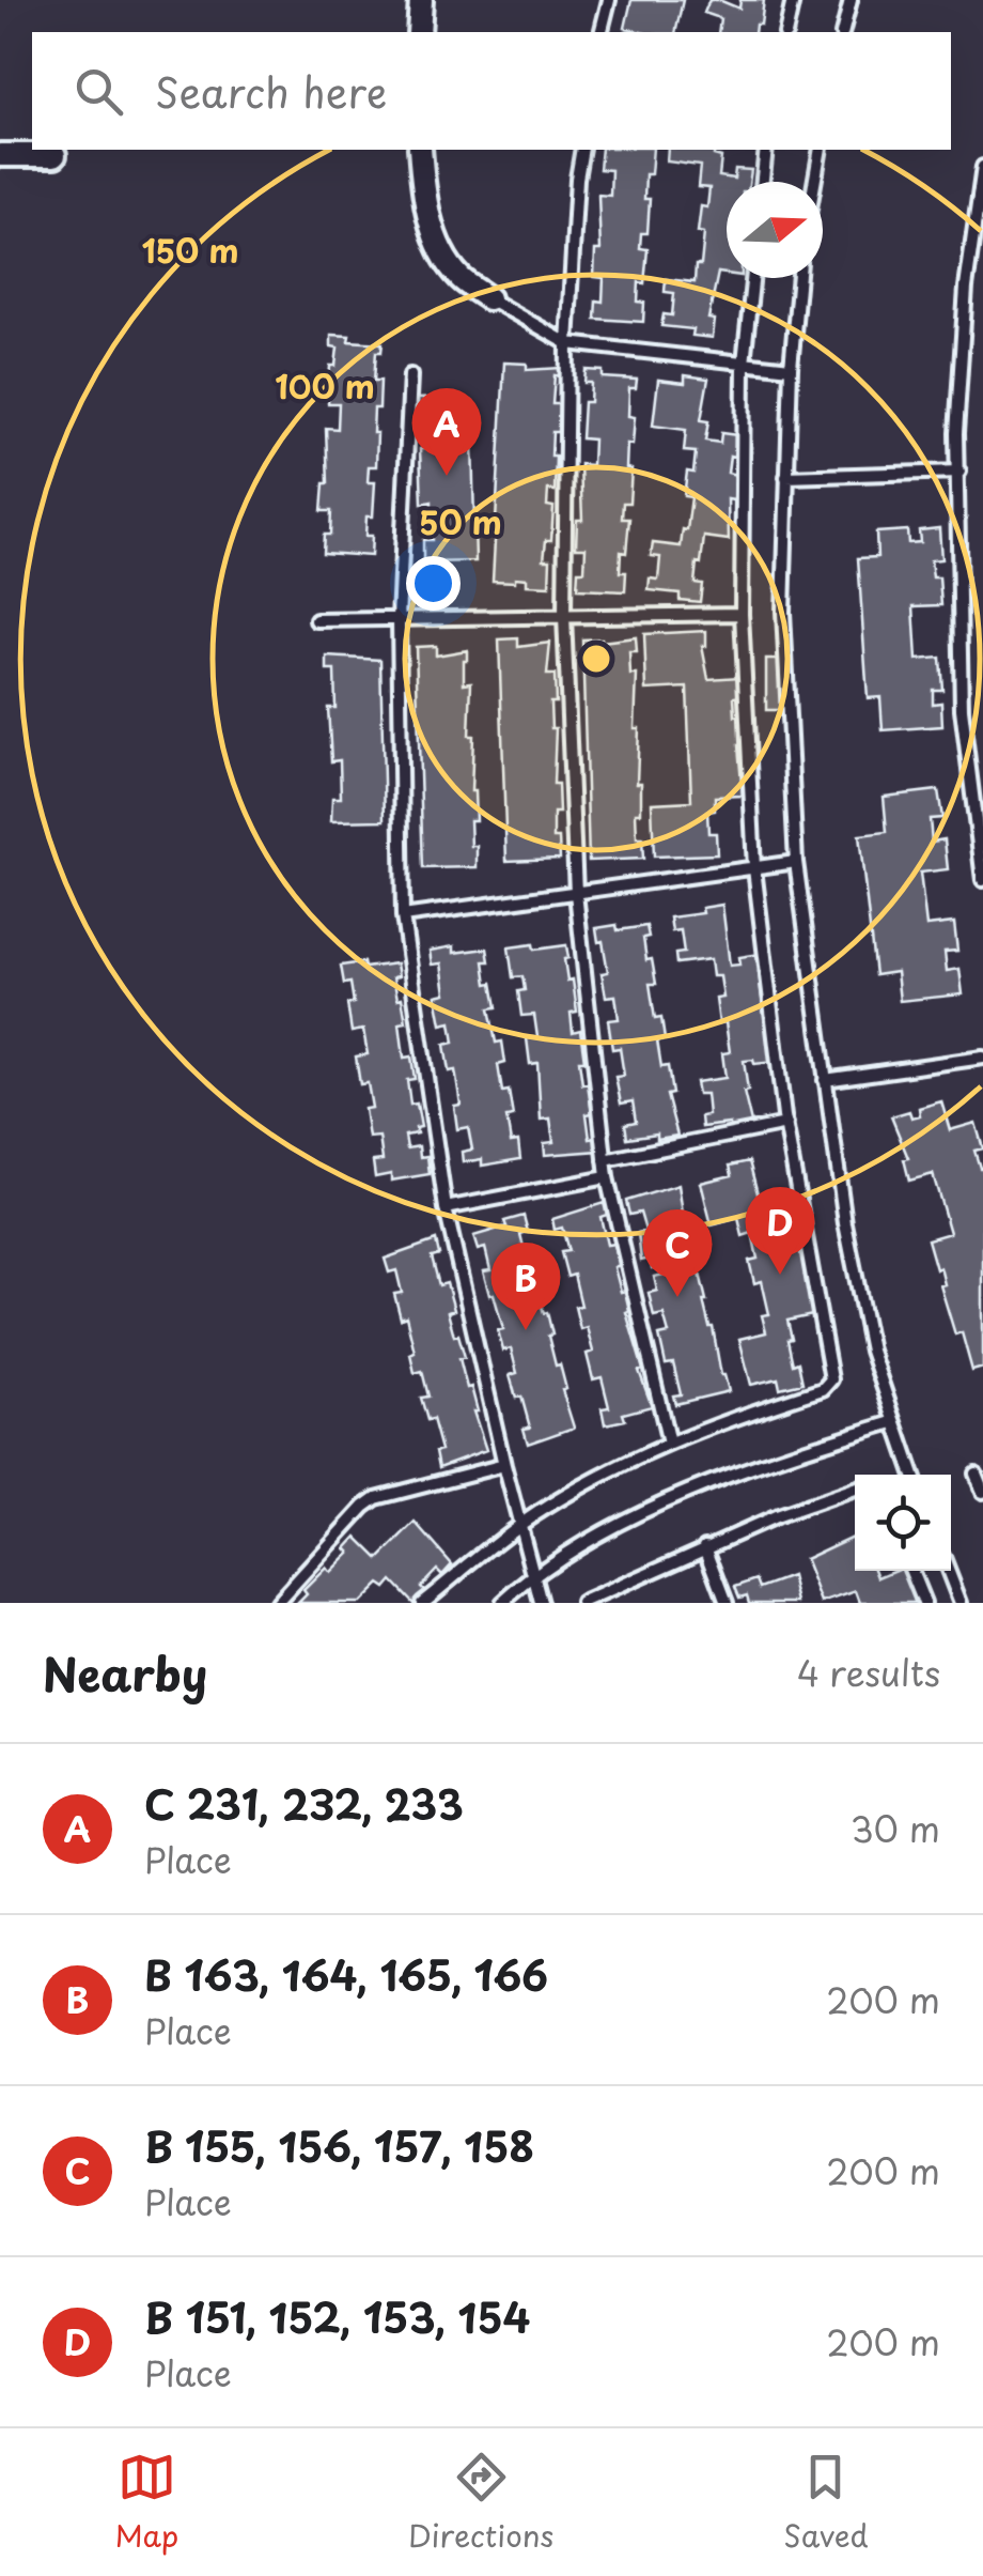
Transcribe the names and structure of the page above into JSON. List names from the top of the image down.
{
  "north": "right",
  "page": {
    "search": "Search here",
    "pins": [
      "A",
      "D",
      "C",
      "B"
    ],
    "heading": ["Nearby", "4 results"],
    "list": [
      {
        "mark": "A",
        "name": "C 231, 232, 233",
        "note": "Place",
        "value": "30 m"
      },
      {
        "mark": "B",
        "name": "B 163, 164, 165, 166",
        "note": "Place",
        "value": "200 m"
      },
      {
        "mark": "C",
        "name": "B 155, 156, 157, 158",
        "note": "Place",
        "value": "200 m"
      },
      {
        "mark": "D",
        "name": "B 151, 152, 153, 154",
        "note": "Place",
        "value": "200 m"
      }
    ],
    "nav": ["Map", "Directions", "Saved"]
  },
  "rings": ["150 m", "100 m", "50 m"]
}
